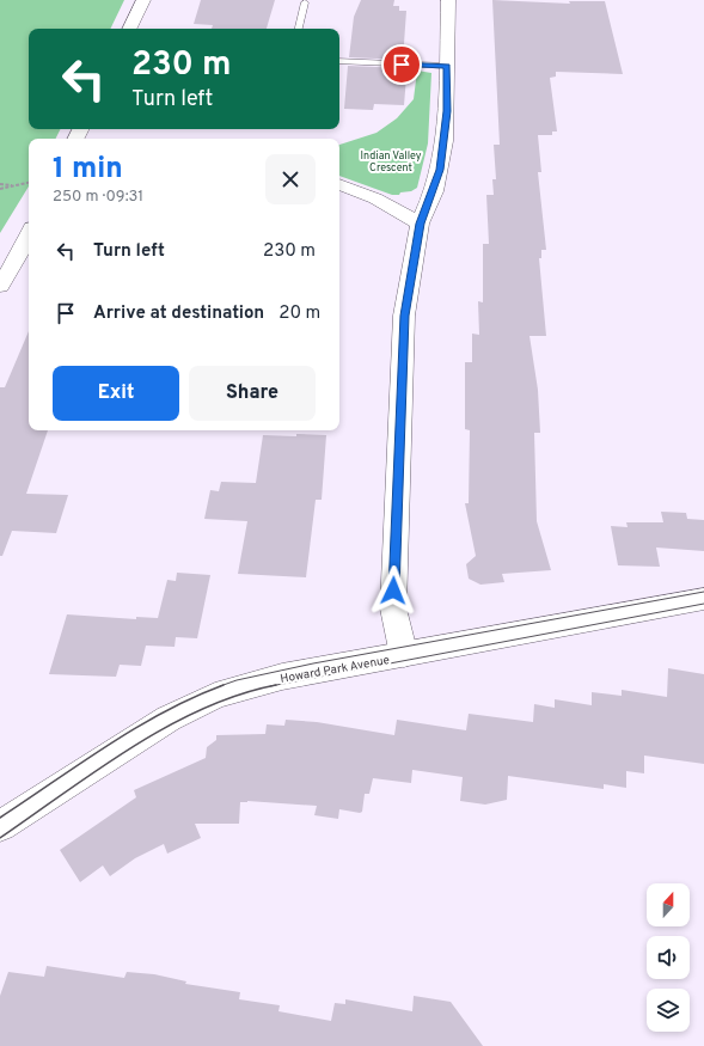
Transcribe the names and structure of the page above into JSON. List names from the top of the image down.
{
  "streets": {
    "street": ["Howard Park Avenue"]
  },
  "parks": ["Indian Valley Crescent"],
  "north": "top",
  "page": {
    "turn": ["230 m", "Turn left"],
    "heading": ["1 min", "250 m · 09:31"],
    "list": [
      {
        "name": "Turn left",
        "value": "230 m"
      },
      {
        "name": "Arrive at destination",
        "value": "20 m"
      }
    ],
    "buttons": ["Exit", "Share"]
  }
}
